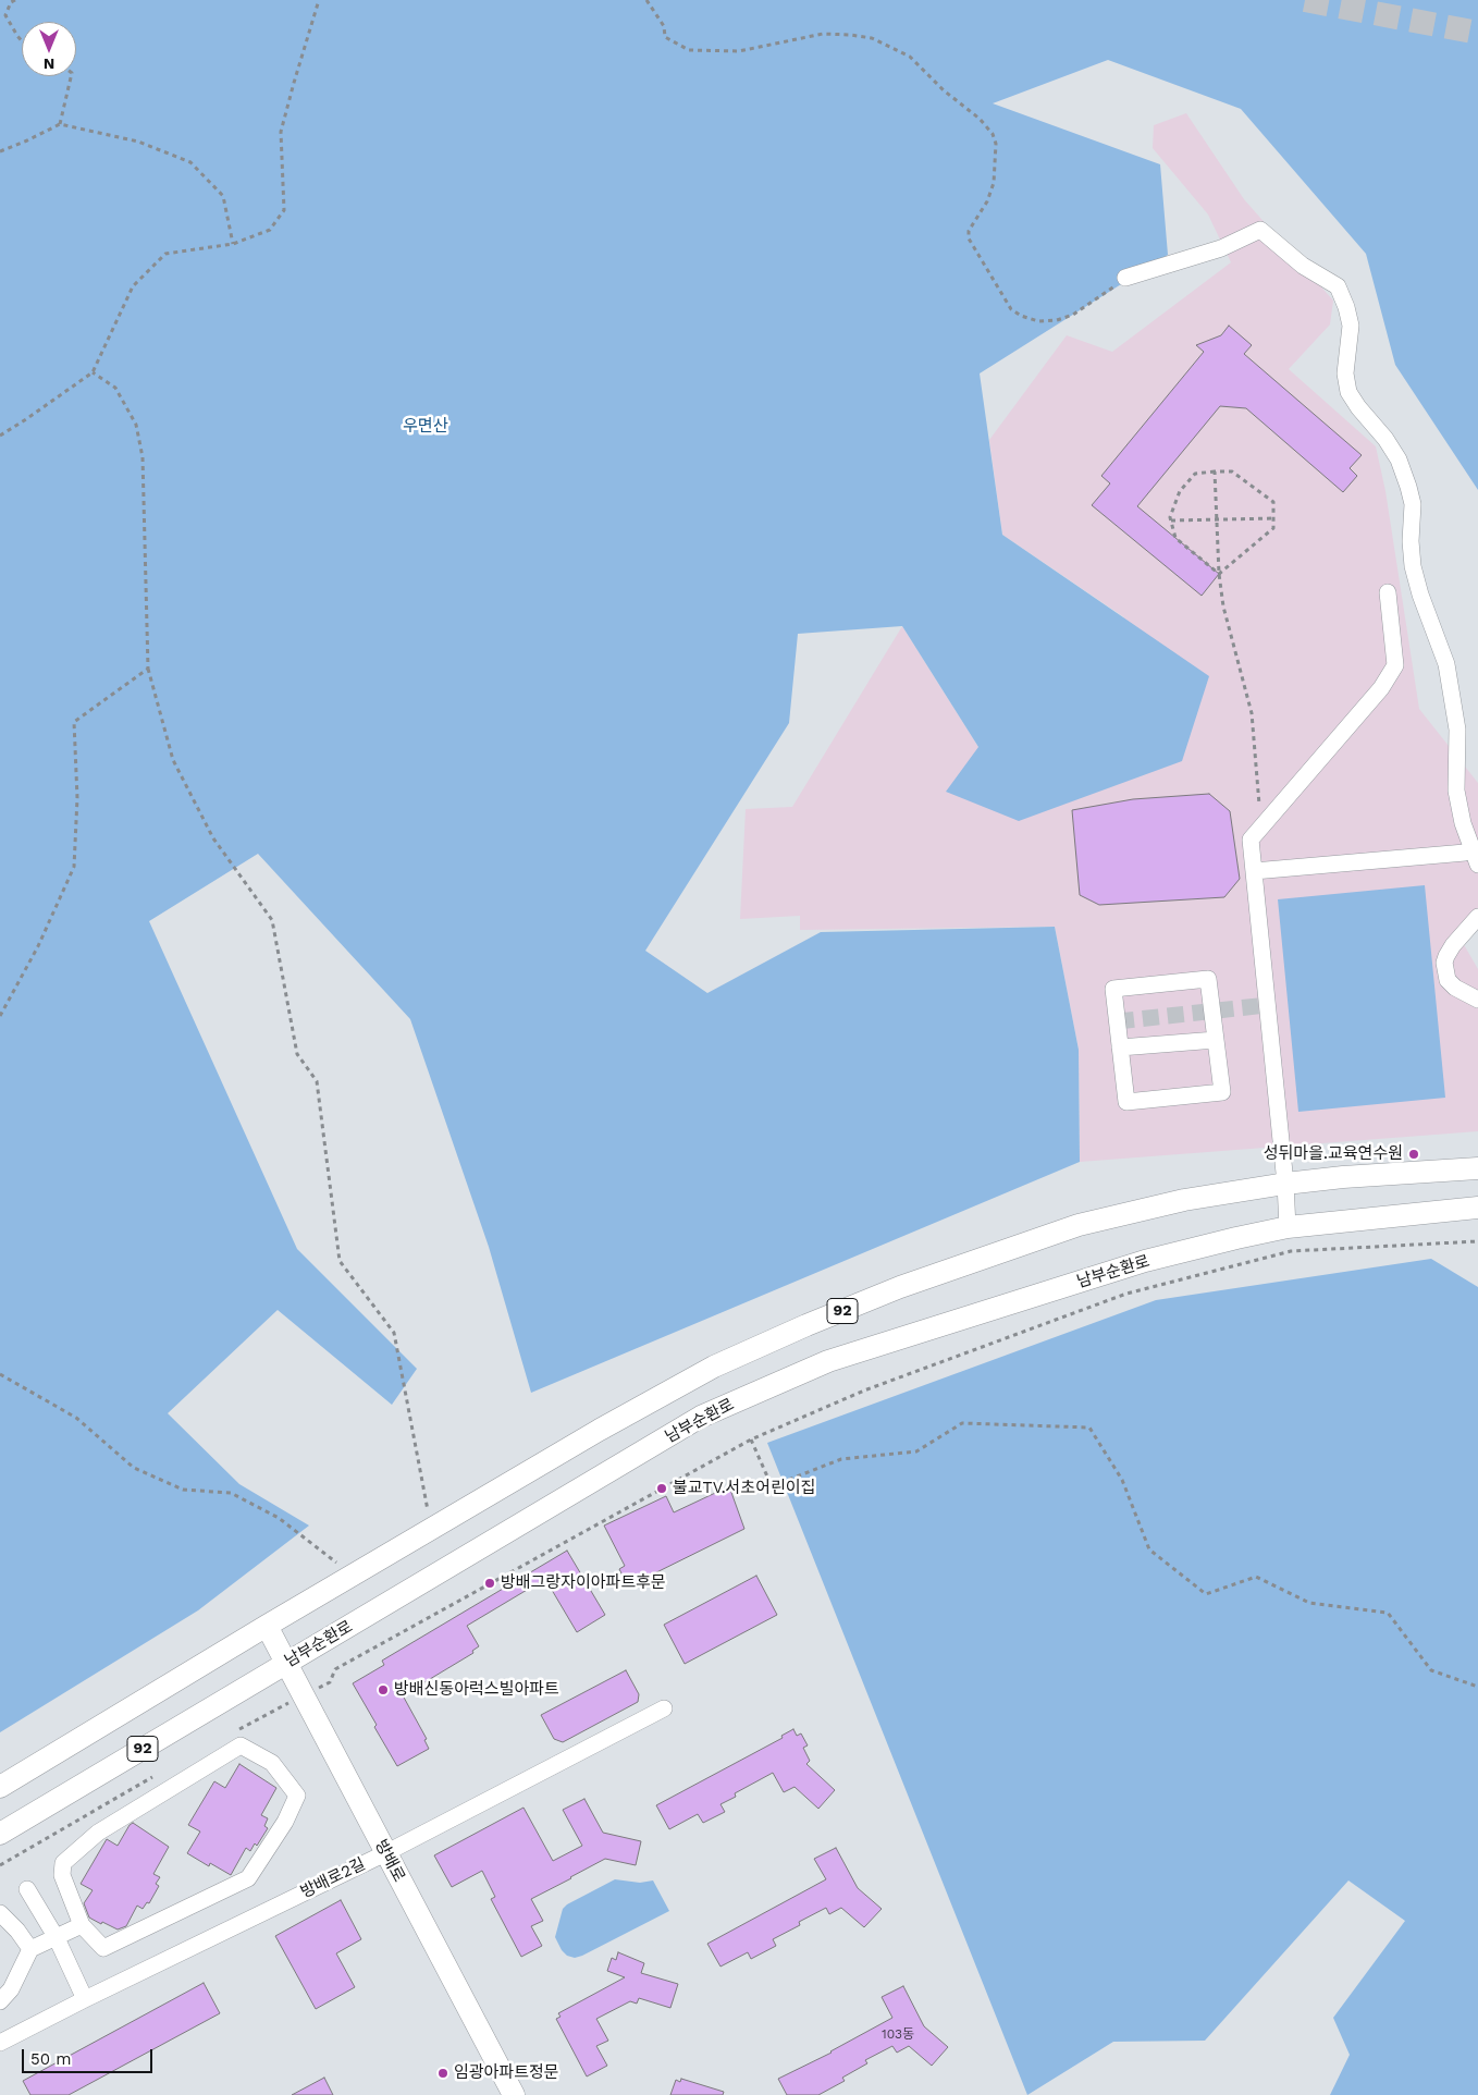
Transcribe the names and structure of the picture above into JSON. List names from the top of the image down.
{
  "streets": {
    "main road": ["남부순환로", "92", "방배로"],
    "street": ["방배로2길"]
  },
  "crossings": [
    ["남부순환로", "방배로"],
    ["92", "방배로"],
    ["방배로", "방배로2길"]
  ],
  "parks": ["우면산"],
  "places": [
    "성뒤마을.교육연수원",
    "불교TV.서초어린이집",
    "방배그랑자이아파트후문",
    "방배신동아럭스빌아파트",
    "임광아파트정문"
  ],
  "house_numbers": ["103동"],
  "scale_bar": "50 m",
  "north": "bottom"
}
